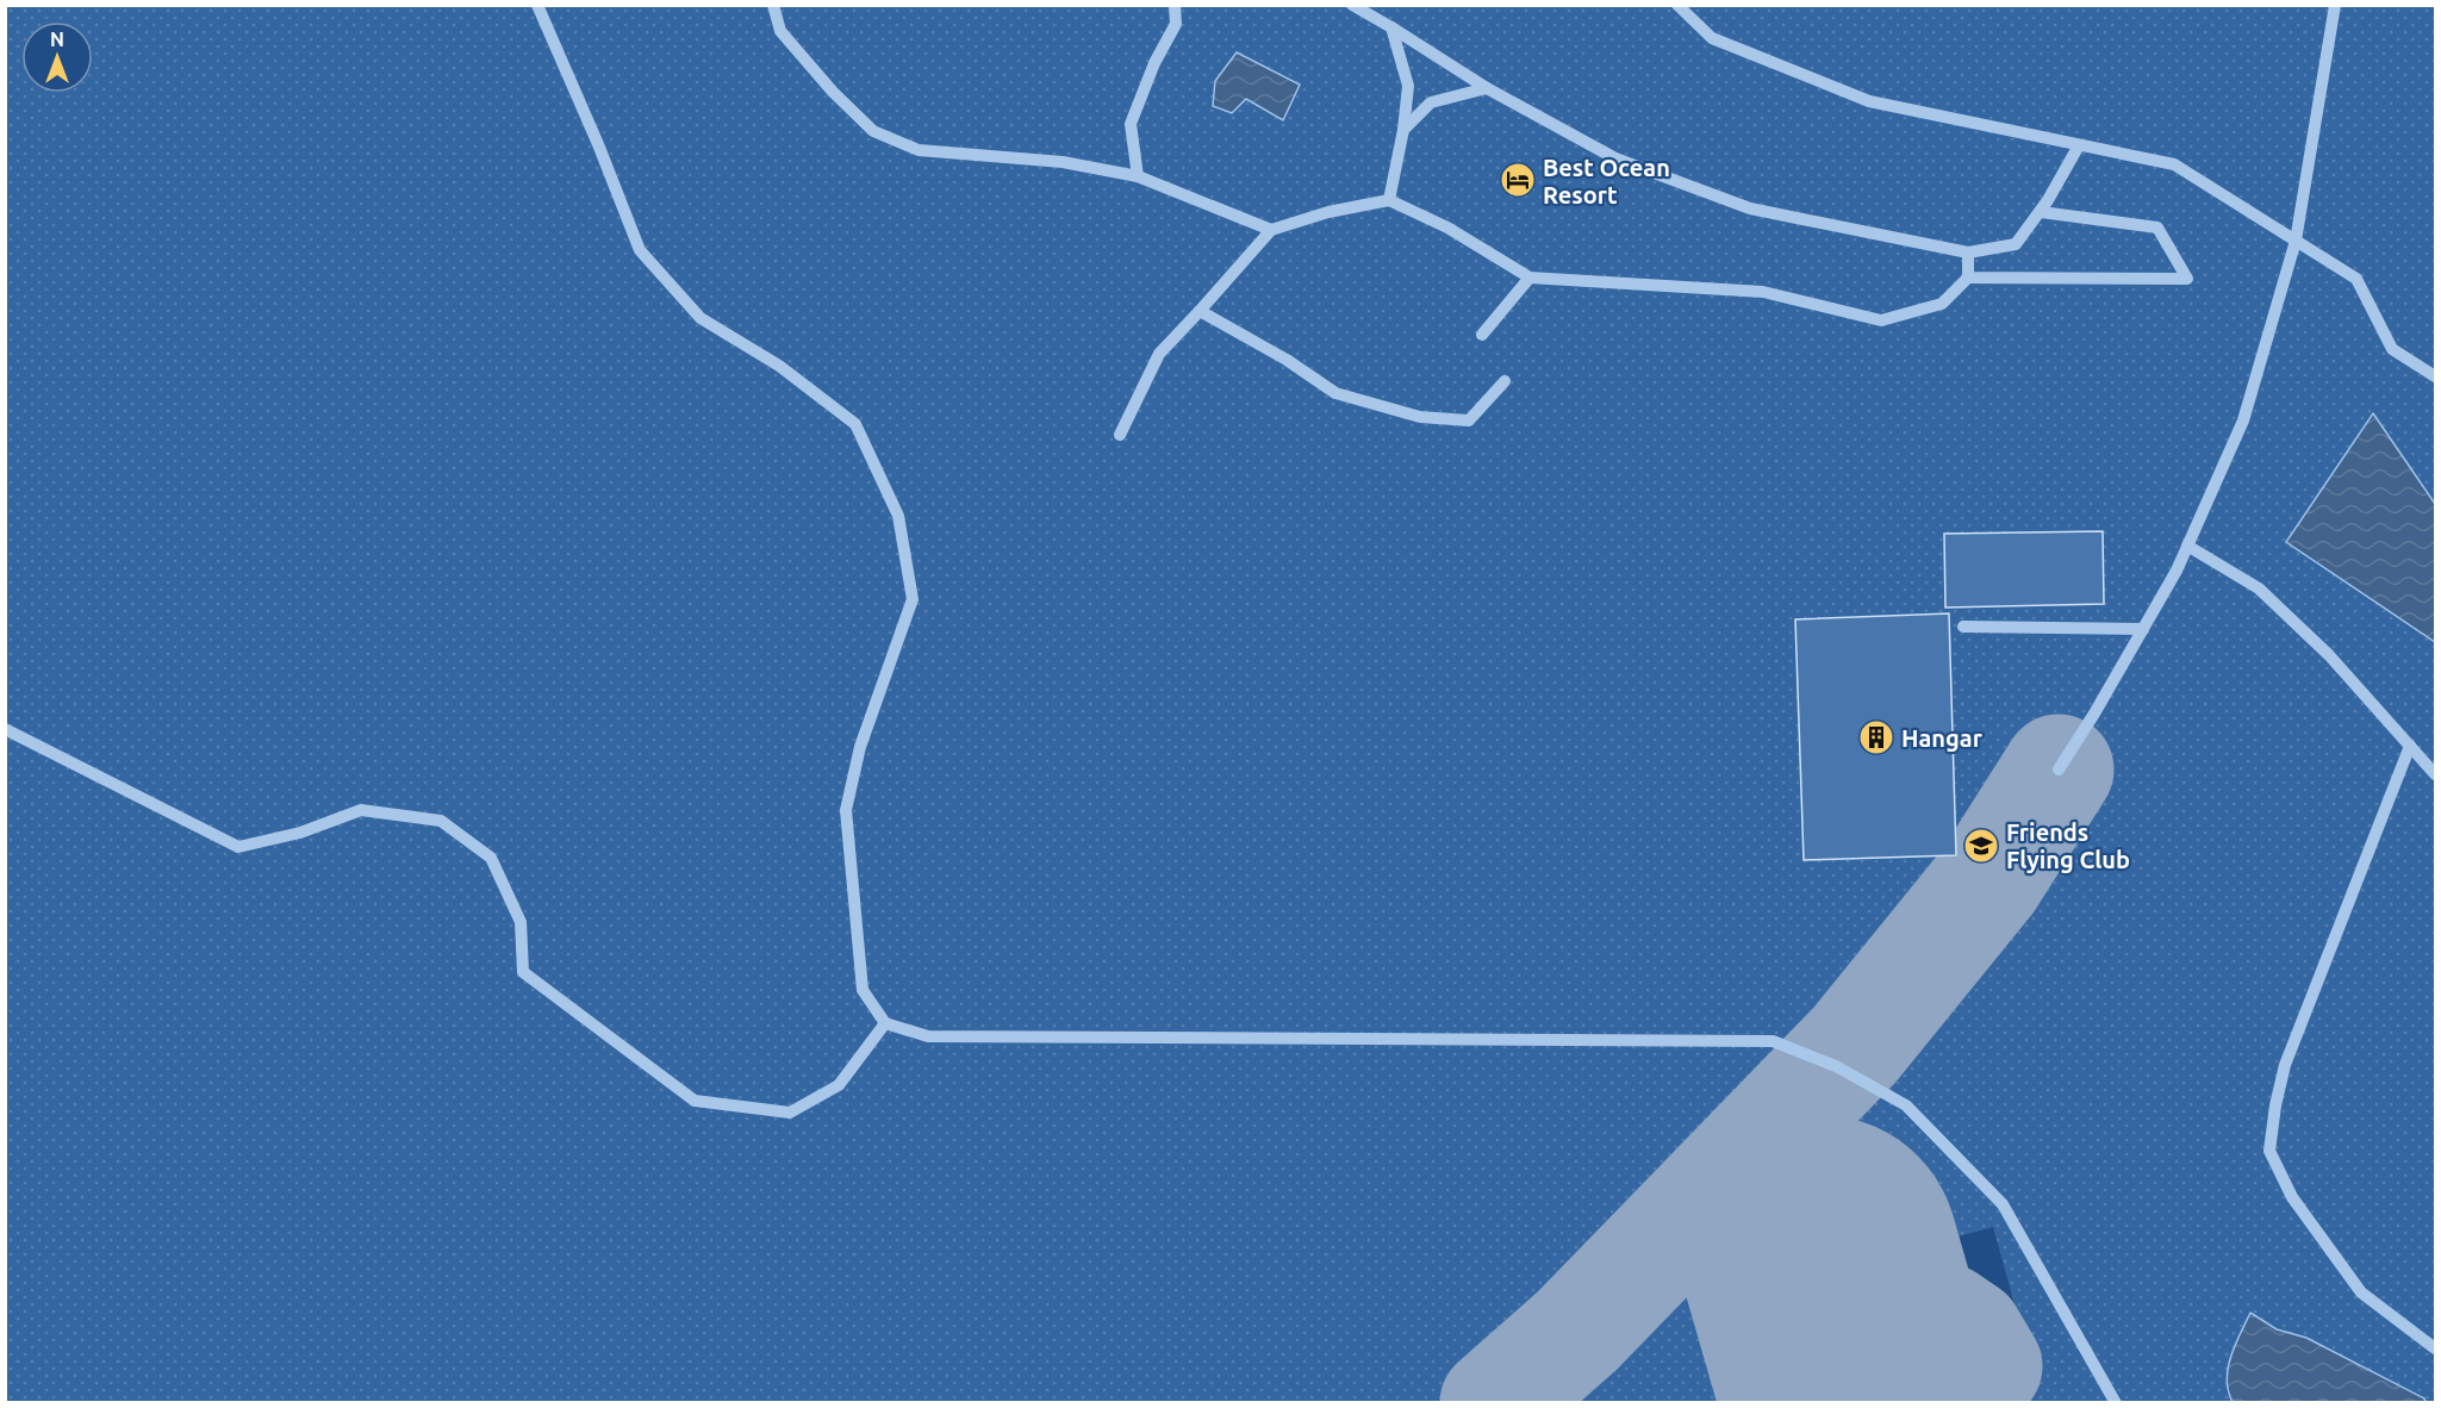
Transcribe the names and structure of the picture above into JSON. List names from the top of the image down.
{
  "places": {
    "hotel": ["Best Ocean Resort"],
    "building": ["Hangar"],
    "school or university": ["Friends Flying Club"]
  },
  "north": "top"
}
